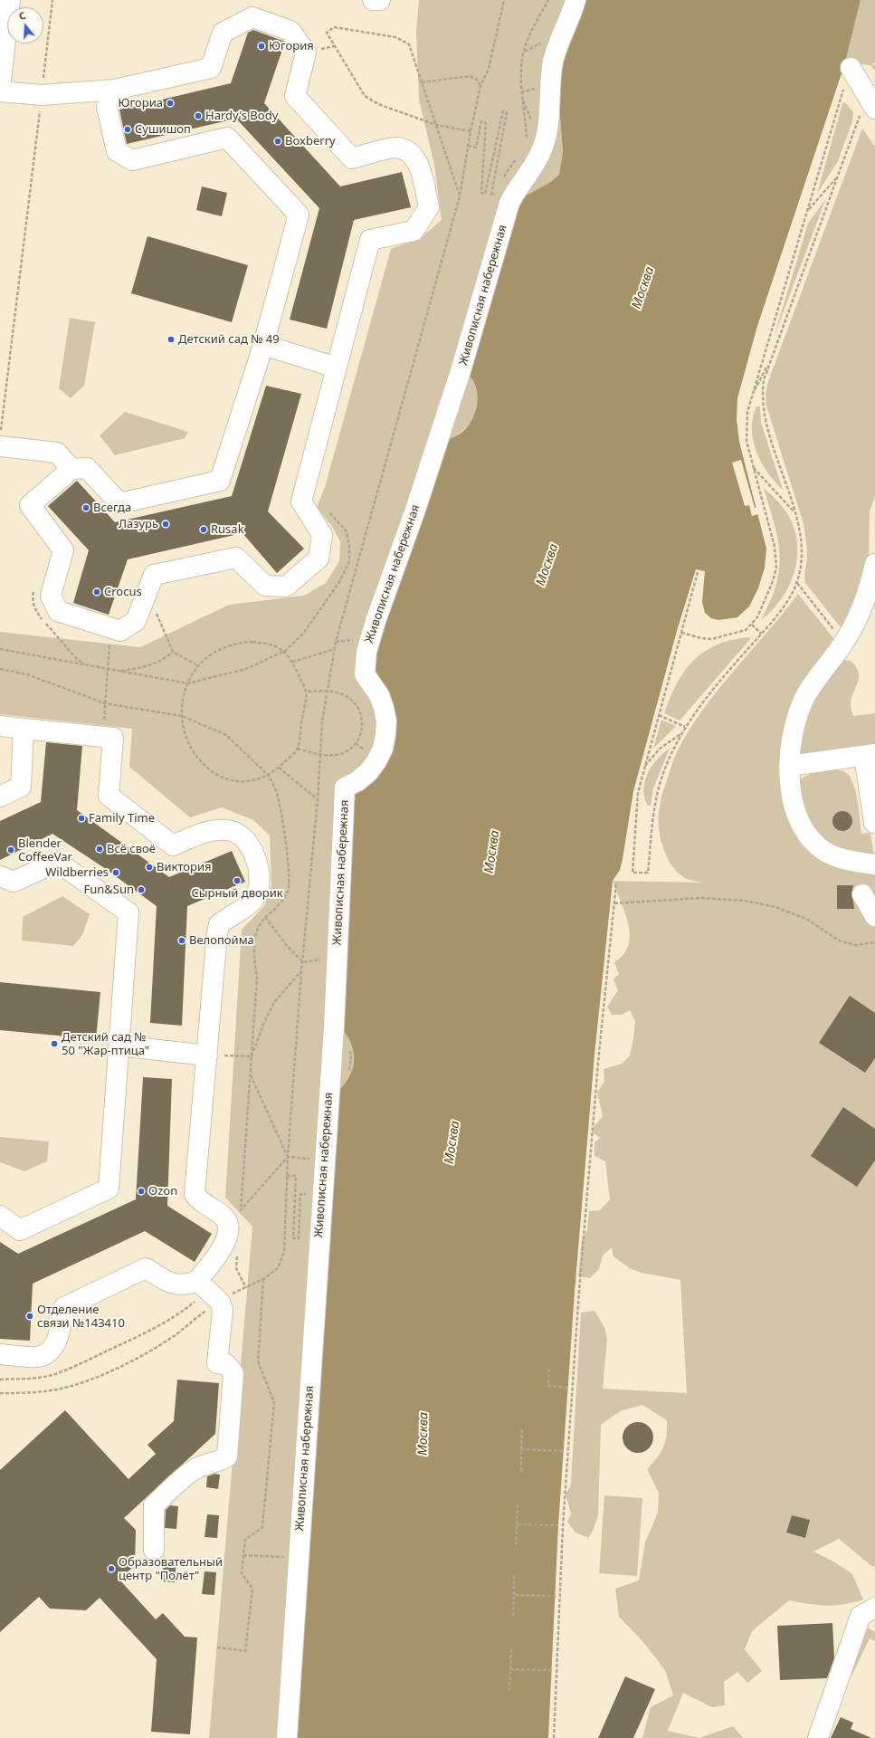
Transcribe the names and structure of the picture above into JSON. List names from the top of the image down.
{
  "streets": {
    "street": ["Живописная набережная"]
  },
  "water": ["Москва"],
  "places": [
    "Югория",
    "Югориа",
    "Hardy's Body",
    "Сушишоп",
    "Boxberry",
    "Детский сад № 49",
    "Всегда",
    "Лазурь",
    "Rusak",
    "Crocus",
    "Family Time",
    "Всё своё",
    "Blender CoffeeVar",
    "Виктория",
    "Wildberries",
    "Сырный дворик",
    "Fun&Sun",
    "Велопойма",
    "Детский сад № 50 \"Жар-птица\"",
    "Ozon",
    "Отделение связи №143410",
    "Образовательный центр \"Полёт\""
  ],
  "north": "top"
}
